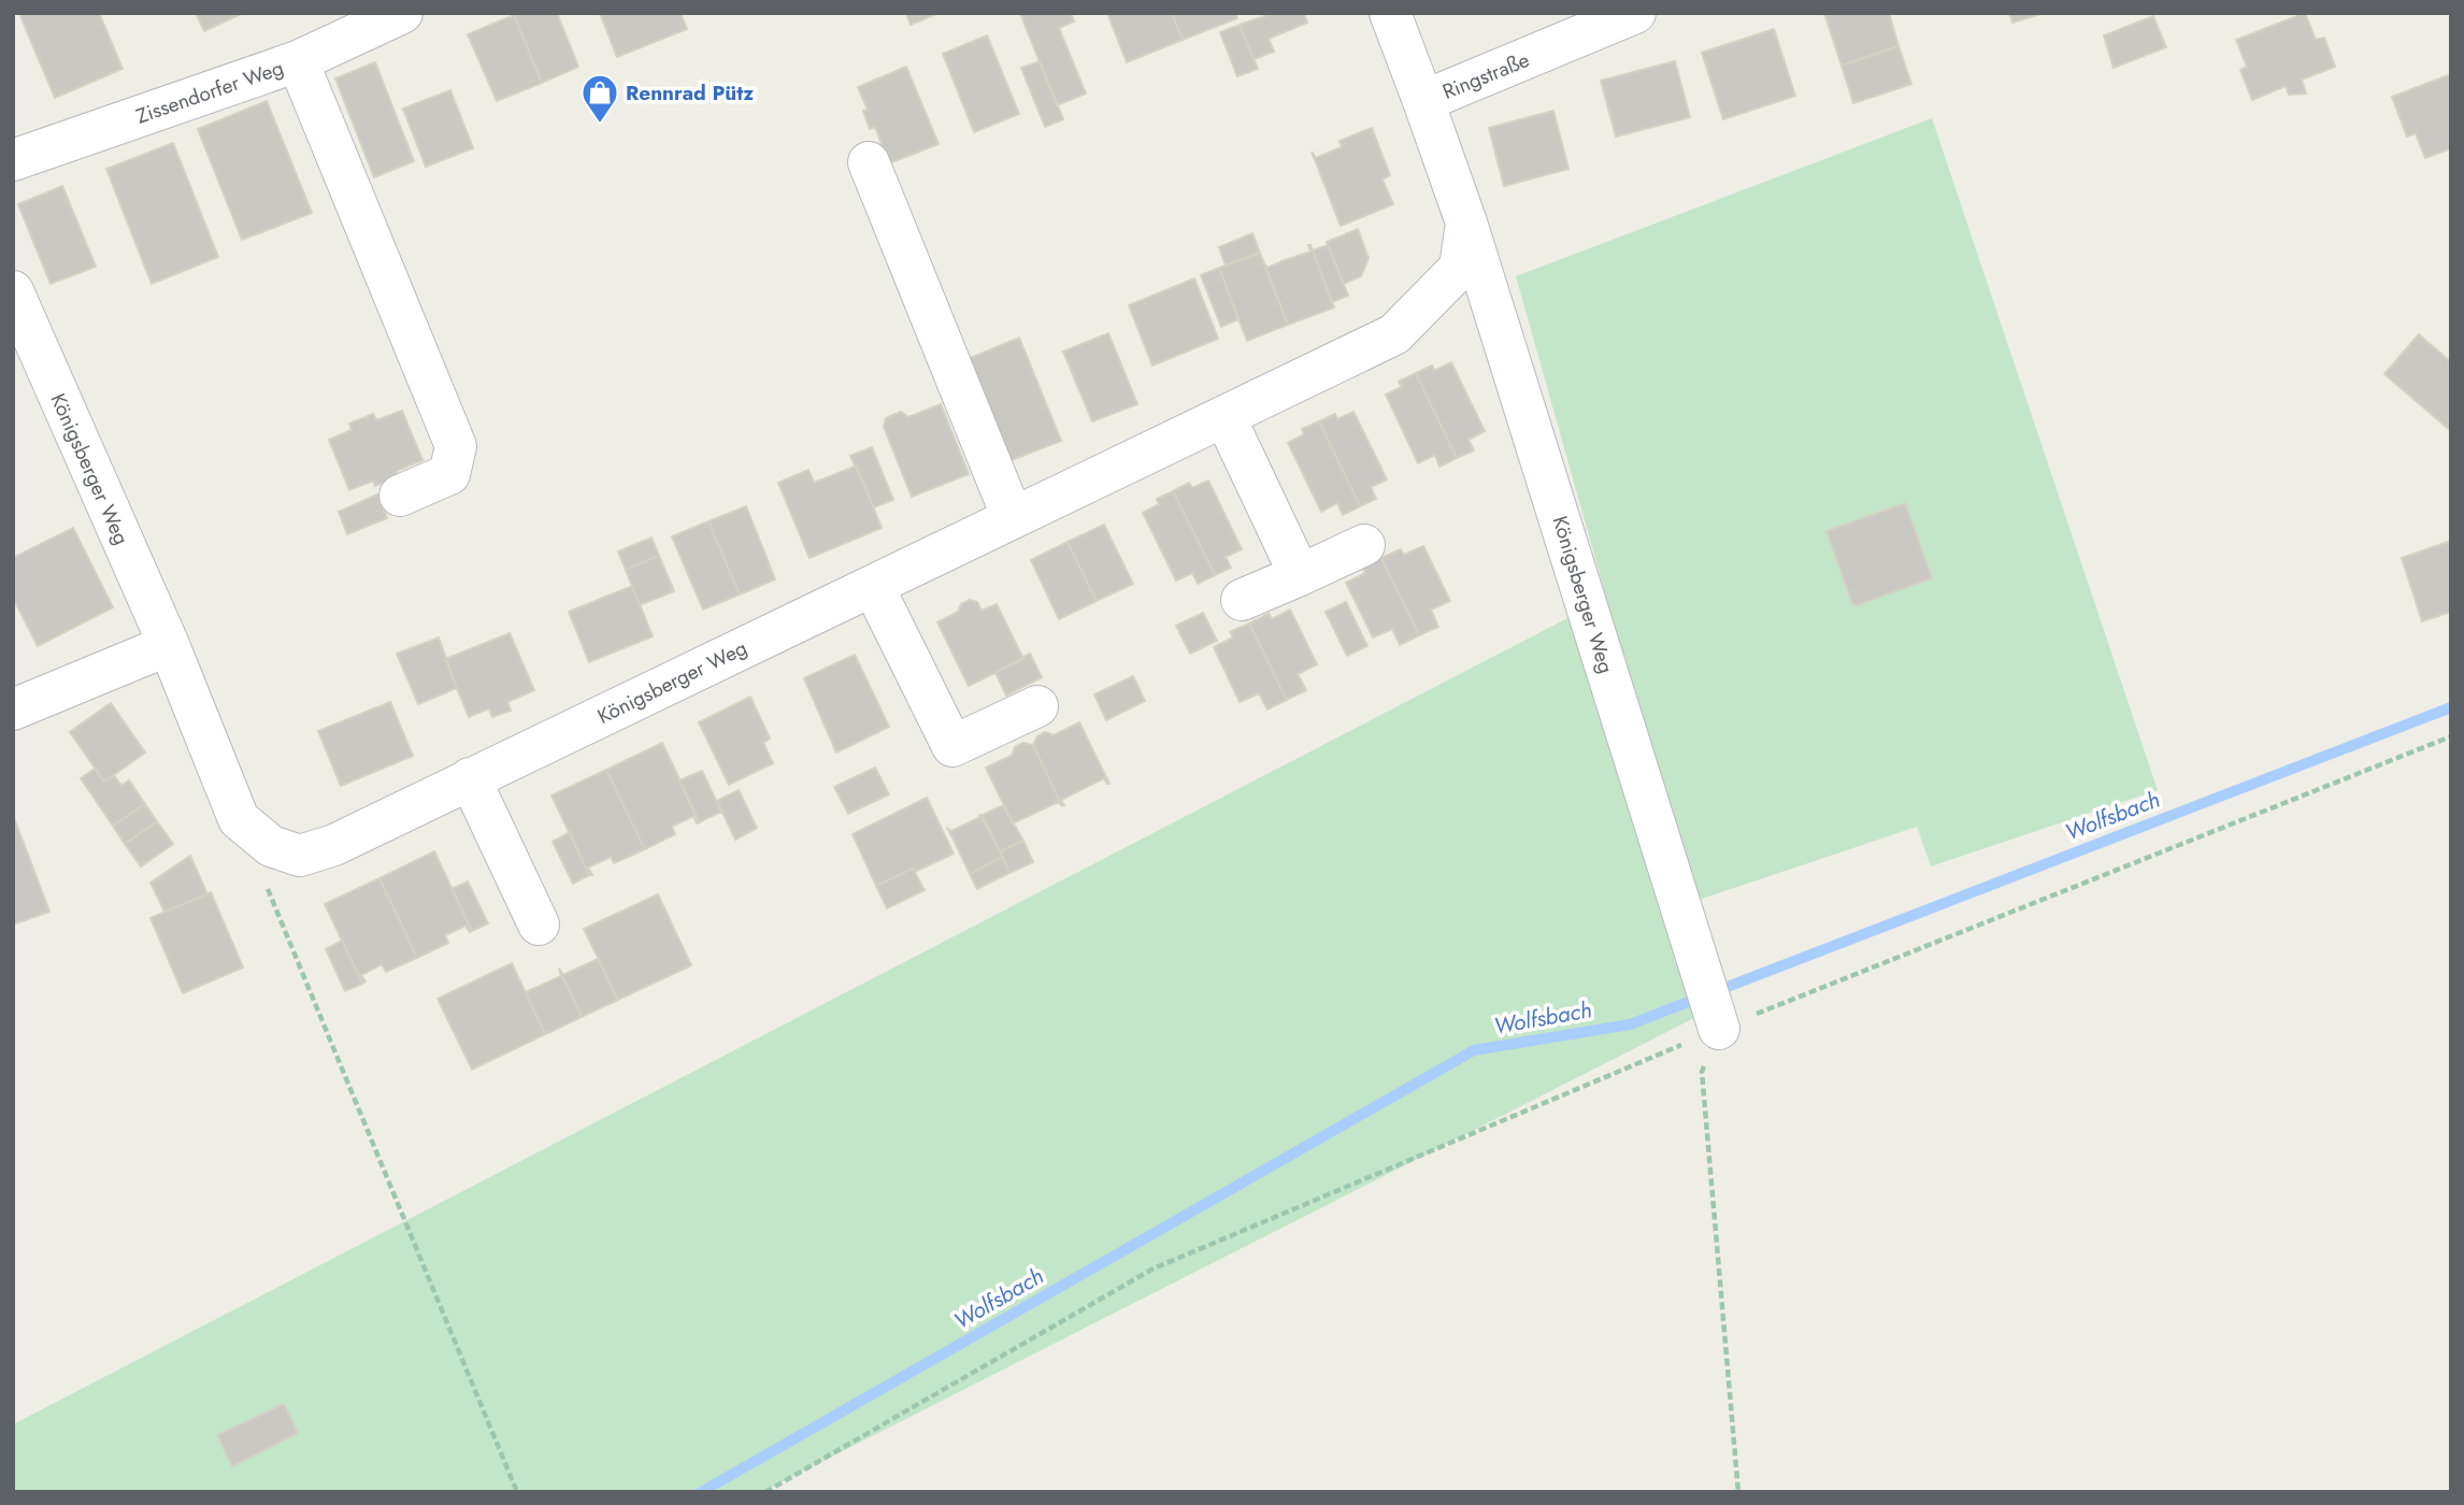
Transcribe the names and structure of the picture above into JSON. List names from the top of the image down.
{
  "streets": {
    "street": ["Ringstraße", "Zissendorfer Weg", "Königsberger Weg"]
  },
  "crossings": [
    ["Ringstraße", "Königsberger Weg"]
  ],
  "water": ["Wolfsbach"],
  "places": {
    "shop": ["Rennrad Pütz"]
  }
}
